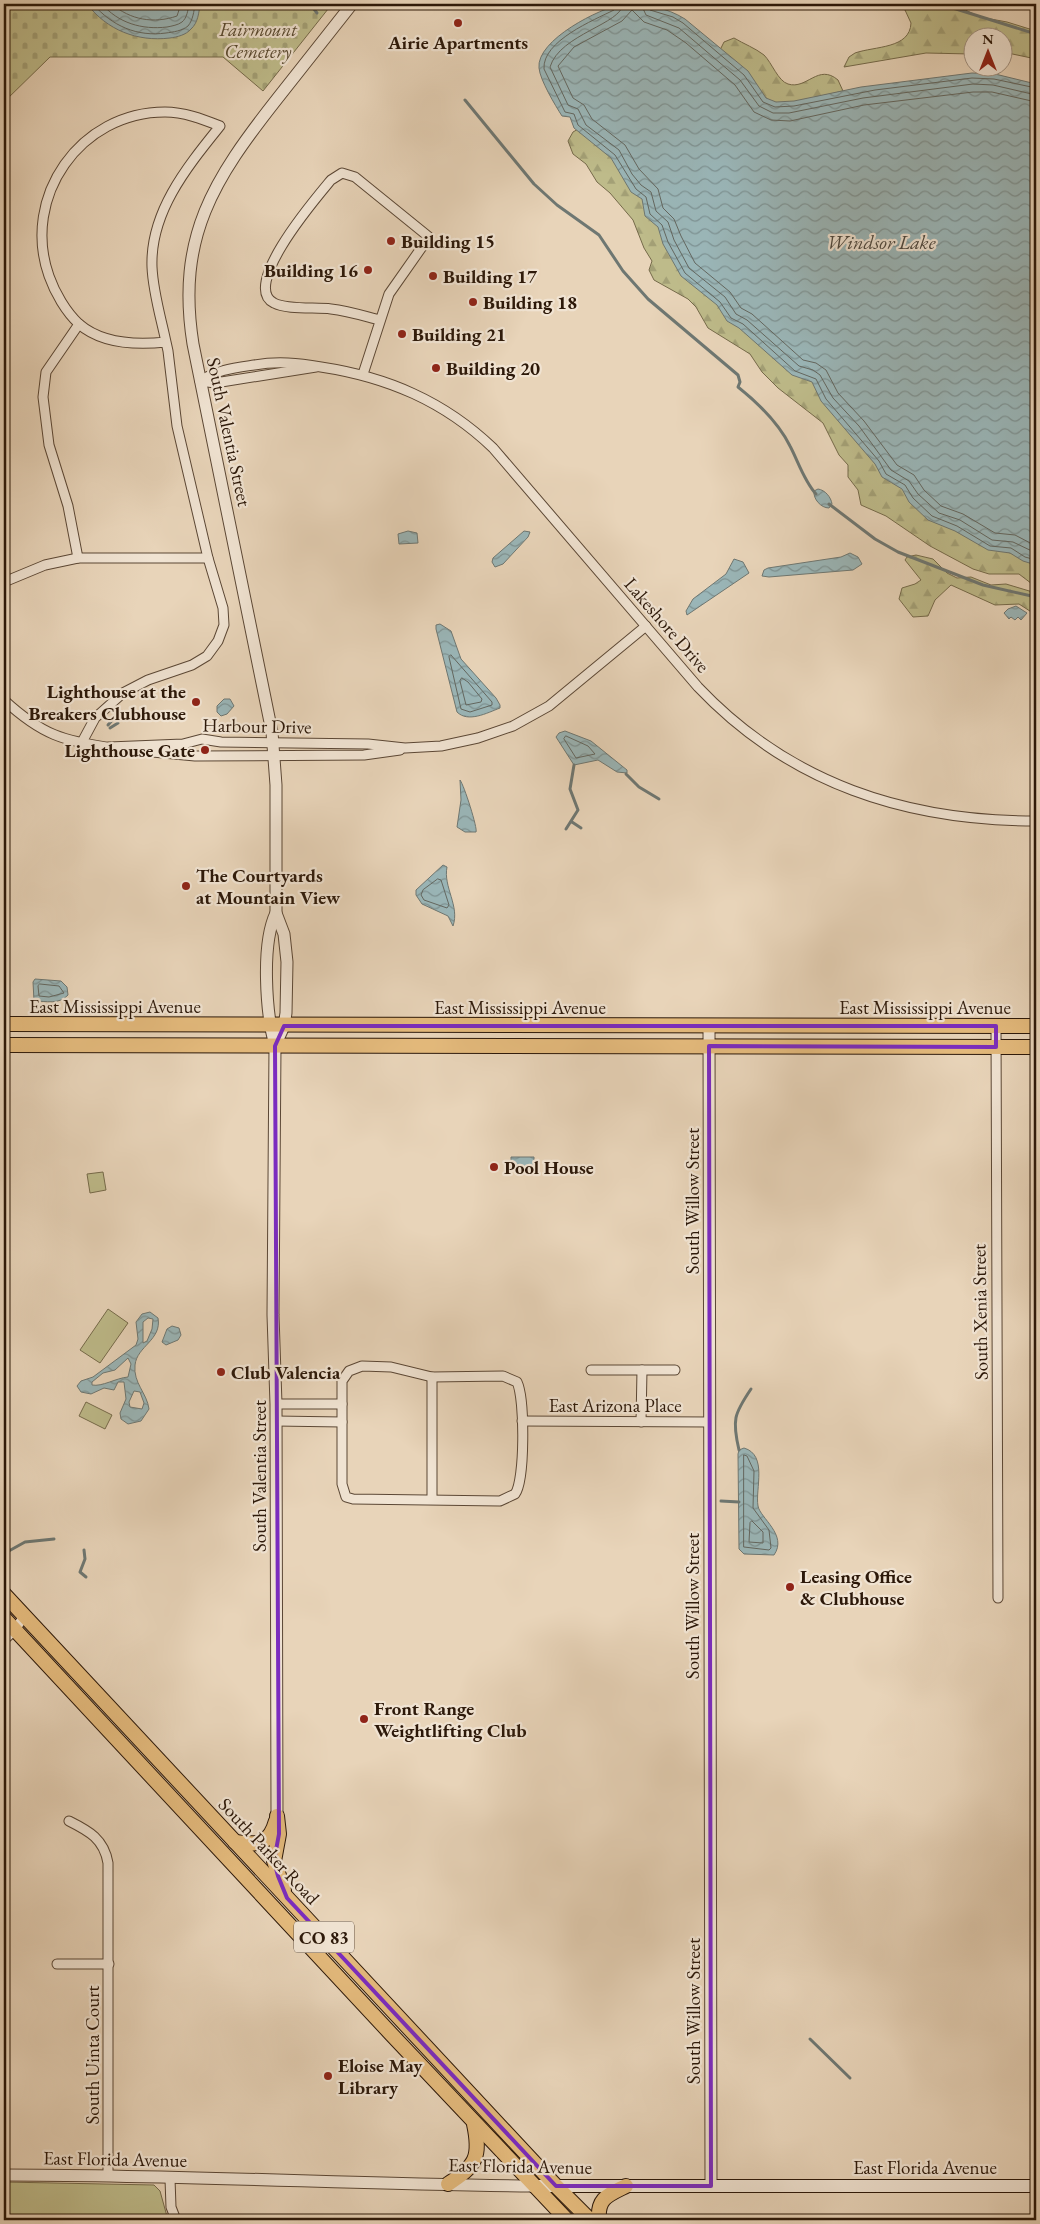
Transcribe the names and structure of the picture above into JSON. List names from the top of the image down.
{
  "streets": {
    "main road": [
      "East Mississippi Avenue",
      "South Parker Road",
      "CO 83",
      "East Florida Avenue"
    ],
    "street": [
      "South Valentia Street",
      "Lakeshore Drive",
      "Harbour Drive",
      "South Willow Street",
      "South Xenia Street",
      "East Arizona Place",
      "South Uinta Court"
    ]
  },
  "crossings": [
    ["South Valentia Street", "Lakeshore Drive"],
    ["South Valentia Street", "Harbour Drive"],
    ["South Valentia Street", "East Mississippi Avenue"],
    ["Lakeshore Drive", "Harbour Drive"],
    ["East Mississippi Avenue", "South Willow Street"],
    ["East Mississippi Avenue", "South Xenia Street"],
    ["South Willow Street", "East Arizona Place"],
    ["South Willow Street", "East Florida Avenue"],
    ["South Parker Road", "East Florida Avenue"],
    ["South Uinta Court", "East Florida Avenue"]
  ],
  "water": ["Windsor Lake"],
  "parks": ["Fairmount Cemetery"],
  "places": [
    "Airie Apartments",
    "Building 15",
    "Building 16",
    "Building 17",
    "Building 18",
    "Building 21",
    "Building 20",
    "Lighthouse at the Breakers Clubhouse",
    "Lighthouse Gate",
    "The Courtyards at Mountain View",
    "Pool House",
    "Club Valencia",
    "Leasing Office & Clubhouse",
    "Front Range Weightlifting Club",
    "Eloise May Library"
  ],
  "north": "top"
}
